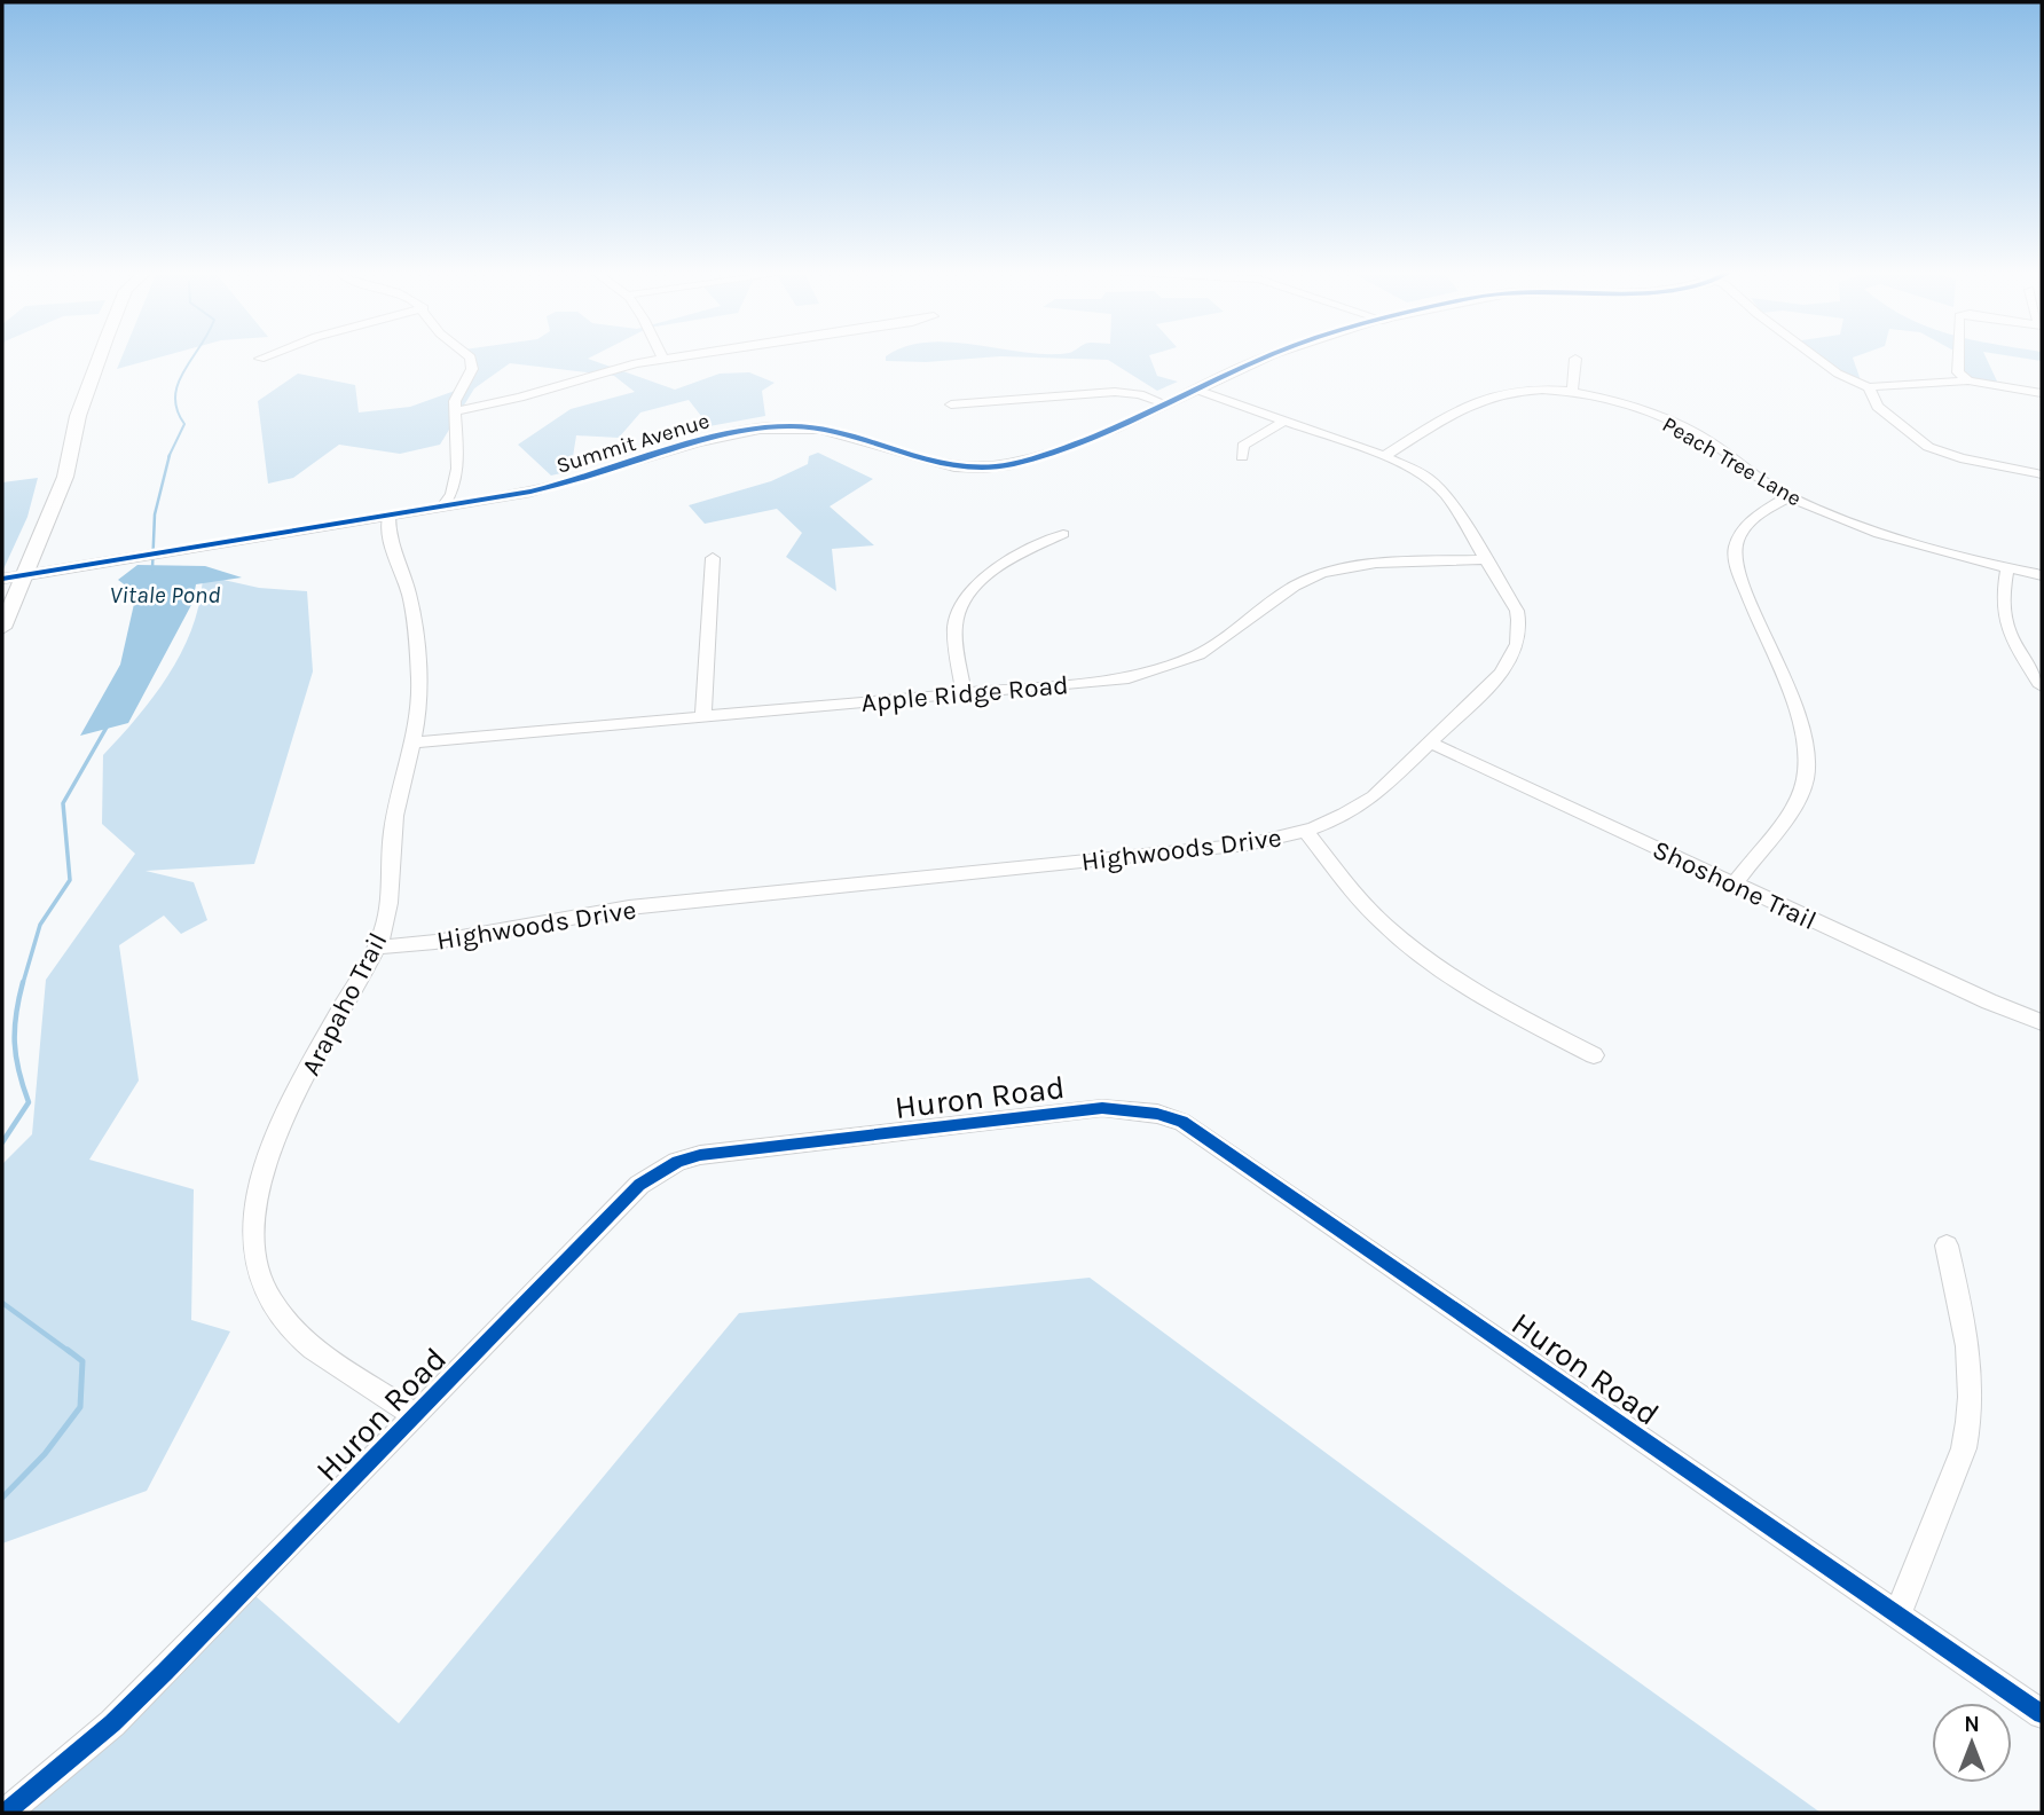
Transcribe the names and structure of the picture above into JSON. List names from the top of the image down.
{
  "streets": {
    "street": [
      "Summit Avenue",
      "Peach Tree Lane",
      "Apple Ridge Road",
      "Highwoods Drive",
      "Shoshone Trail",
      "Arapaho Trail",
      "Huron Road"
    ]
  },
  "crossings": [
    ["Summit Avenue", "Highwoods Drive"],
    ["Summit Avenue", "Arapaho Trail"],
    ["Peach Tree Lane", "Highwoods Drive"],
    ["Apple Ridge Road", "Highwoods Drive"],
    ["Apple Ridge Road", "Arapaho Trail"],
    ["Highwoods Drive", "Shoshone Trail"],
    ["Highwoods Drive", "Arapaho Trail"],
    ["Arapaho Trail", "Huron Road"]
  ],
  "water": ["Vitale Pond"],
  "north": "top"
}
